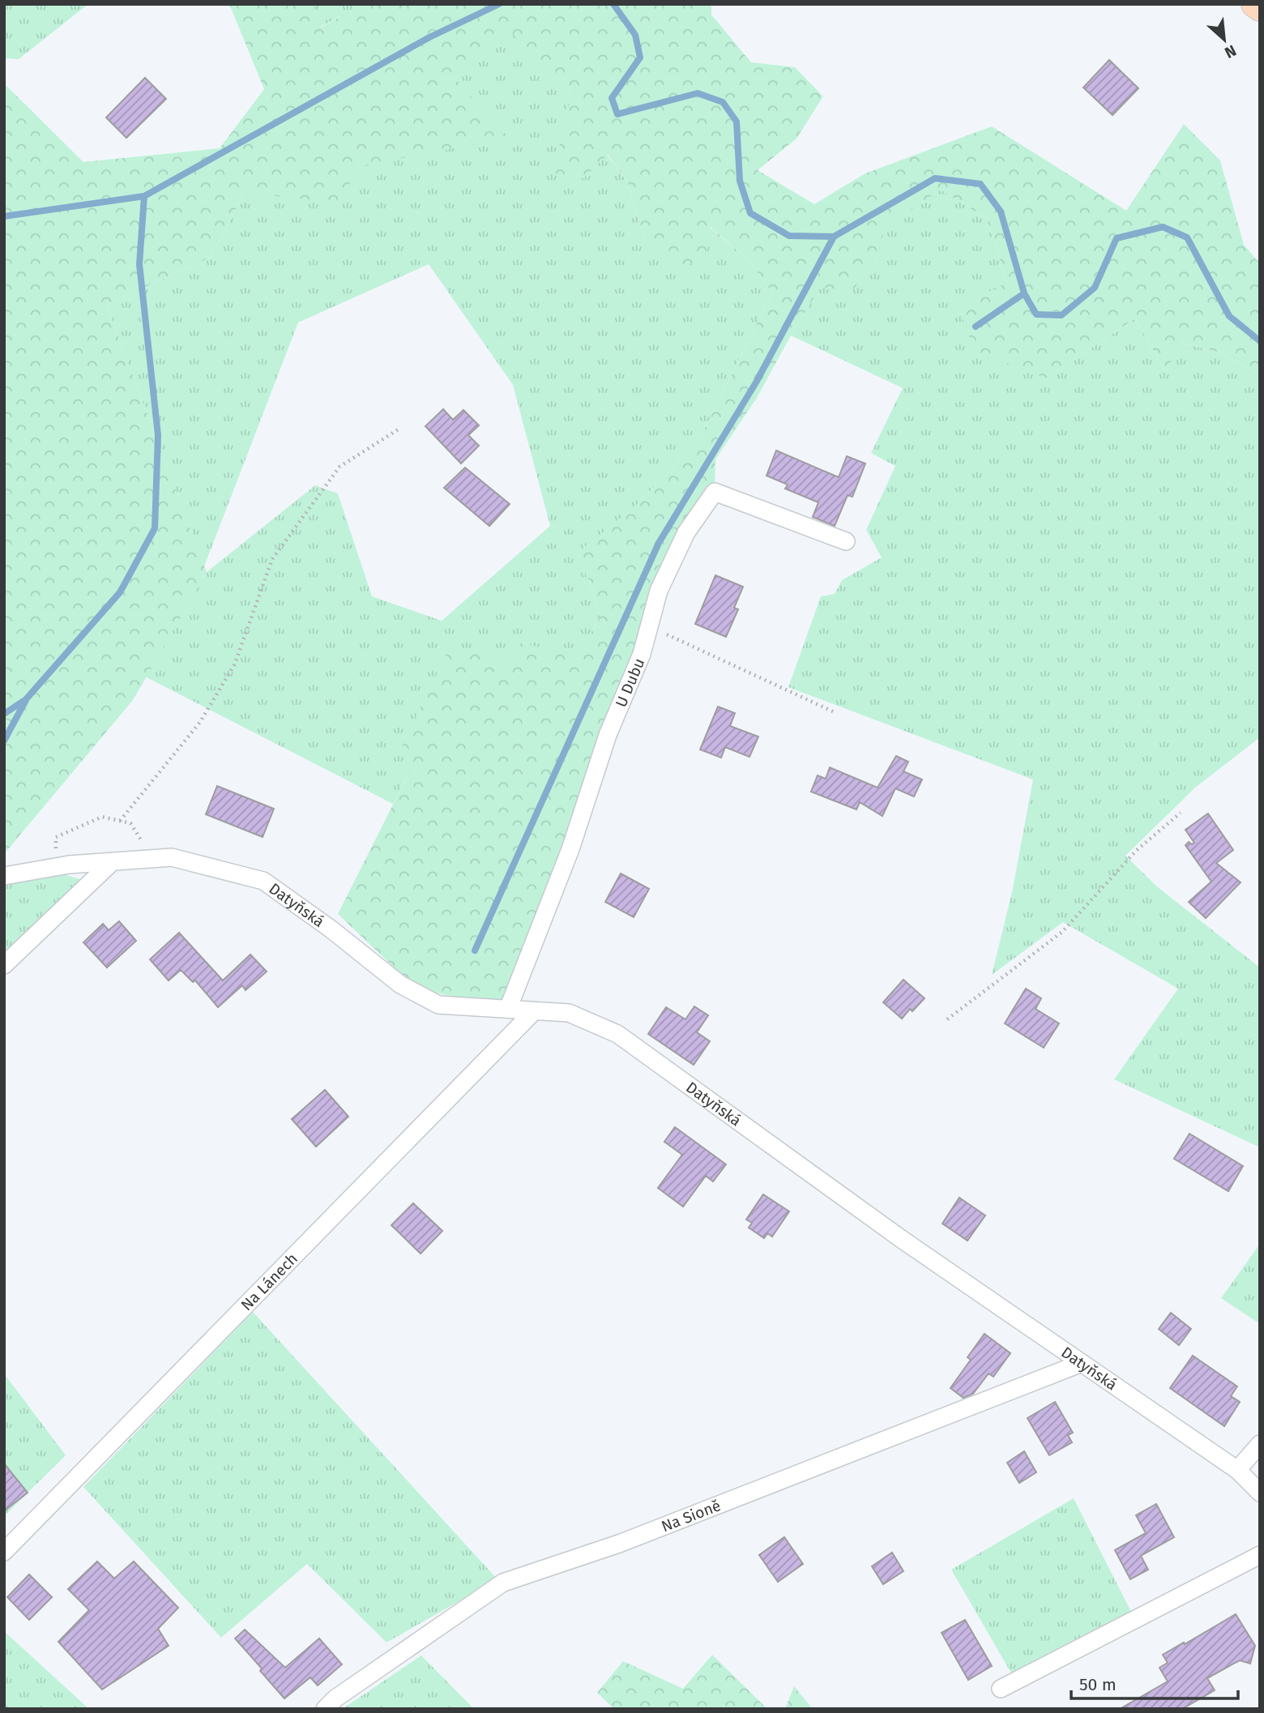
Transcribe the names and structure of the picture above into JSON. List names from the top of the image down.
{
  "streets": {
    "street": [
      "U Dubu",
      "Datyňská",
      "Na Lánech",
      "Na Sioně"
    ]
  },
  "crossings": [
    ["U Dubu", "Datyňská"],
    ["Datyňská", "Na Lánech"],
    ["Datyňská", "Na Sioně"]
  ],
  "scale_bar": "50 m",
  "north": "bottom right"
}
